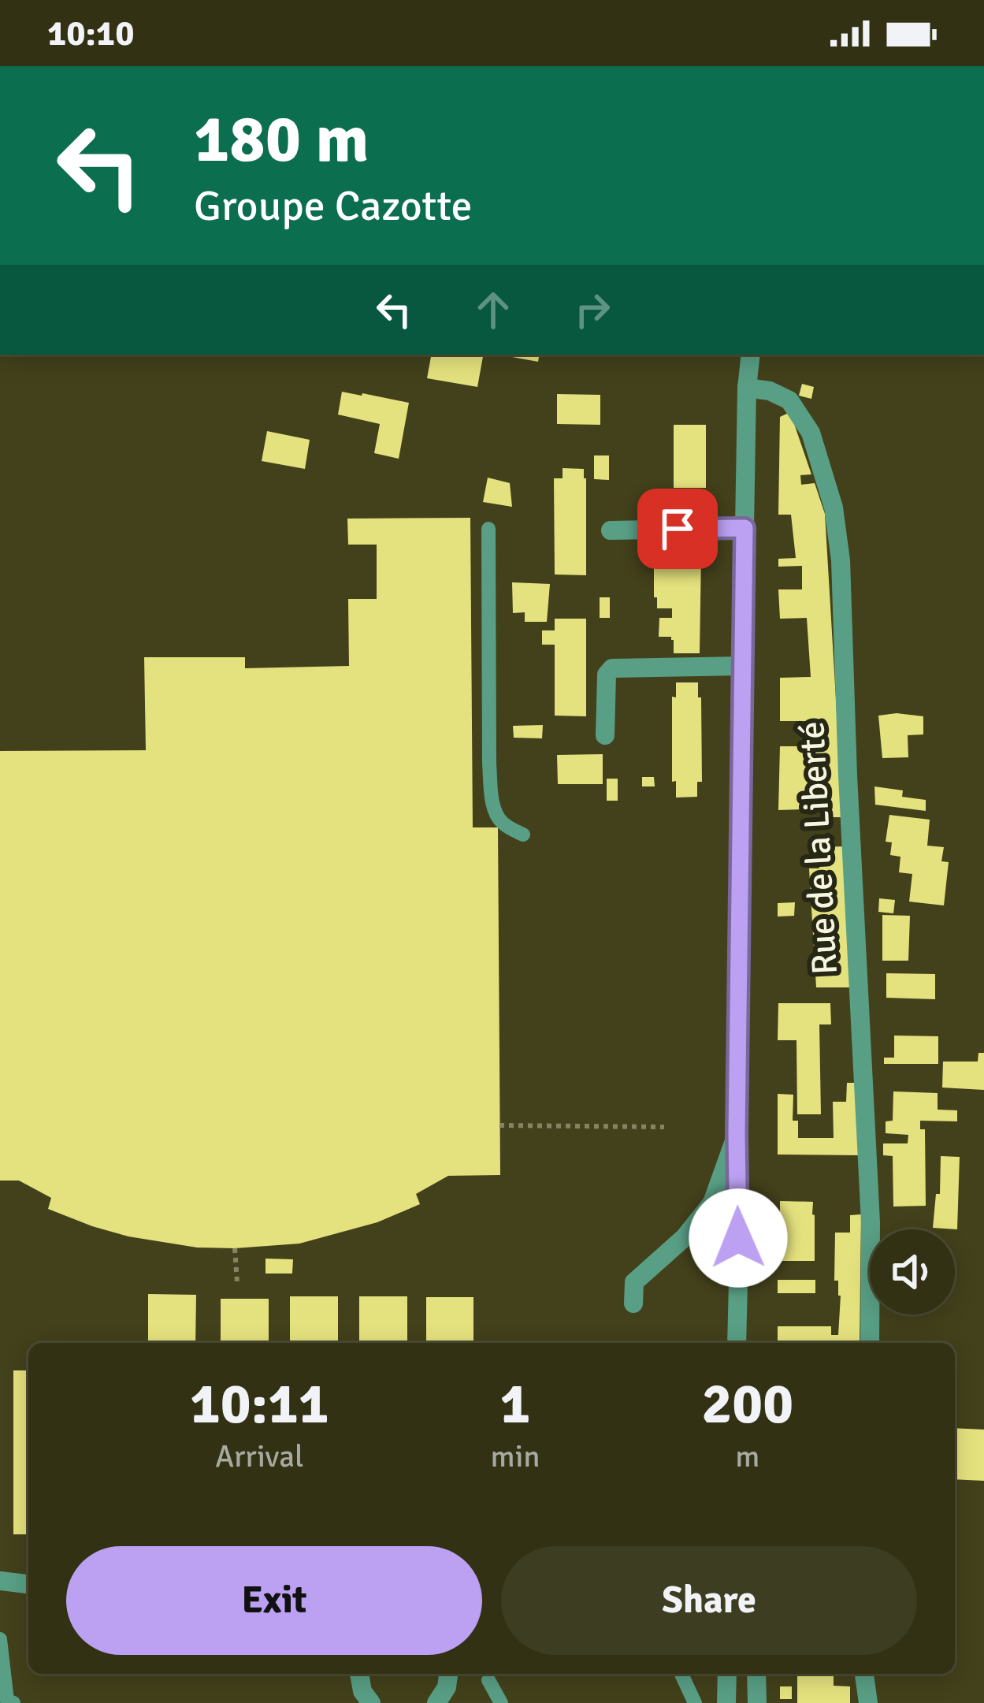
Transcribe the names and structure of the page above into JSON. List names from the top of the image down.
{
  "streets": {
    "street": ["Rue de la Liberté"]
  },
  "page": {
    "status": "10:10",
    "turn": ["180 m", "Groupe Cazotte"],
    "eta": [
      "10:11",
      "Arrival",
      "1",
      "min",
      "200",
      "m"
    ],
    "buttons": ["Exit", "Share"]
  }
}
